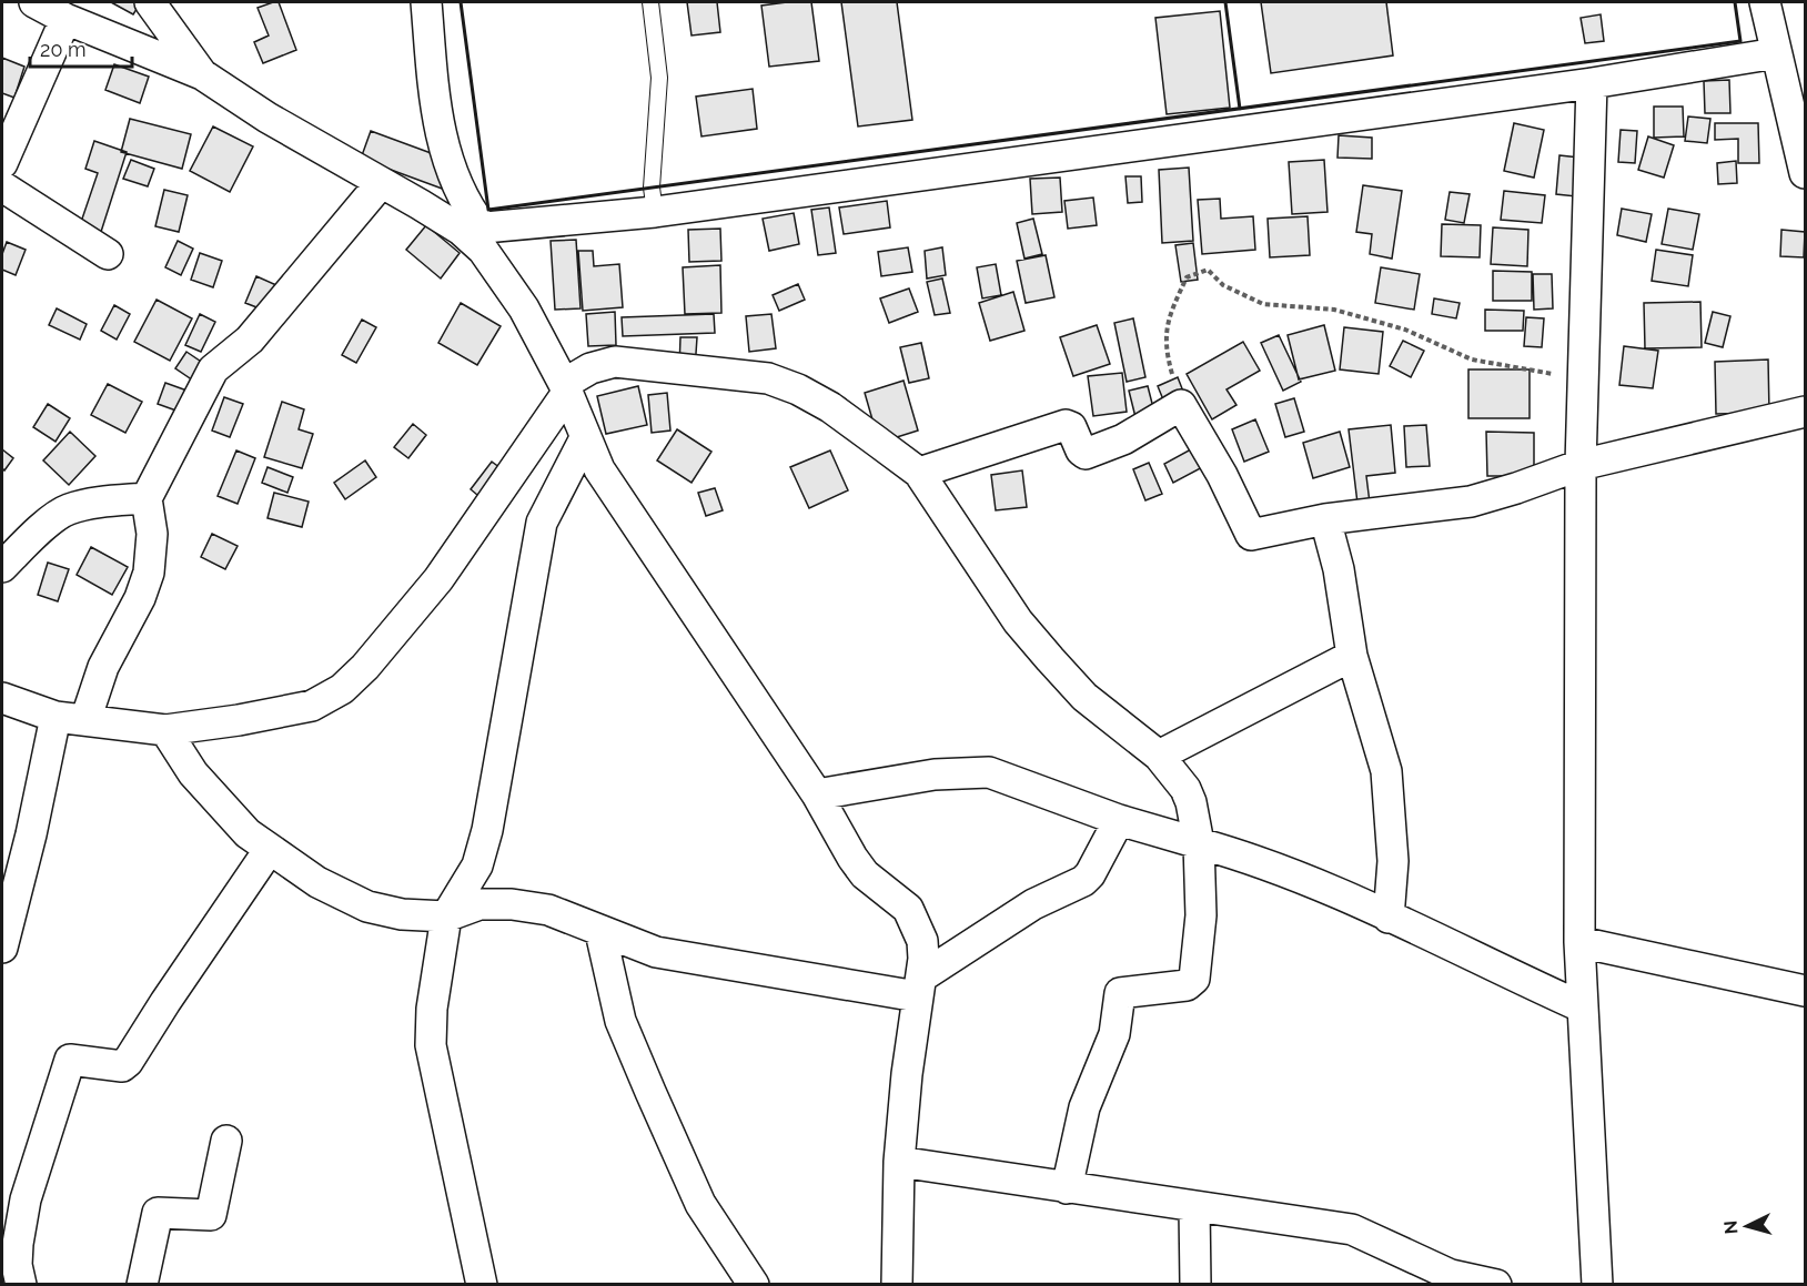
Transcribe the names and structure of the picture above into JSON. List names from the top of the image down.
{
  "scale_bar": "20 m",
  "north": "left"
}
